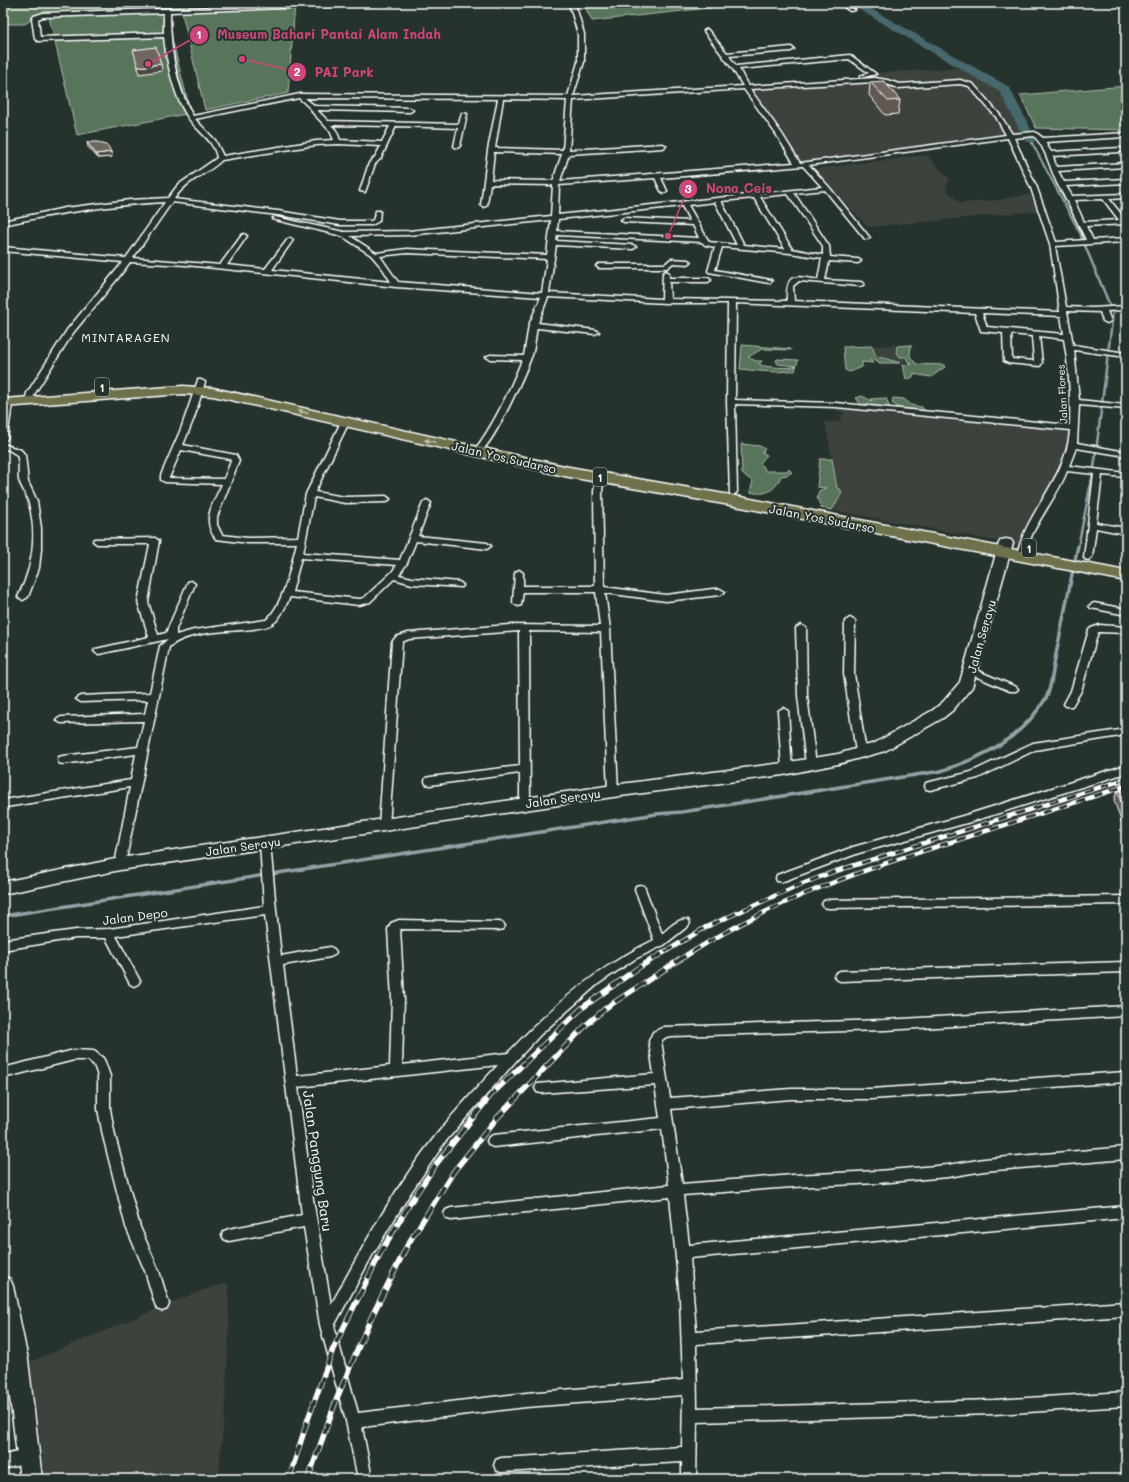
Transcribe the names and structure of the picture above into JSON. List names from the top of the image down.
{
  "streets": {
    "highway": ["1", "Jalan Yos Sudarso"],
    "street": [
      "Jalan Flores",
      "Jalan Serayu",
      "Jalan Depo",
      "Jalan Panggung Baru"
    ]
  },
  "crossings": [
    ["1", "Jalan Flores"],
    ["1", "Jalan Yos Sudarso"],
    ["1", "Jalan Serayu"],
    ["Jalan Yos Sudarso", "Jalan Serayu"],
    ["Jalan Serayu", "Jalan Panggung Baru"],
    ["Jalan Depo", "Jalan Panggung Baru"]
  ],
  "districts": ["MINTARAGEN"],
  "places": ["PAI Park", "Museum Bahari Pantai Alam Indah", "Nona Ceis"]
}
